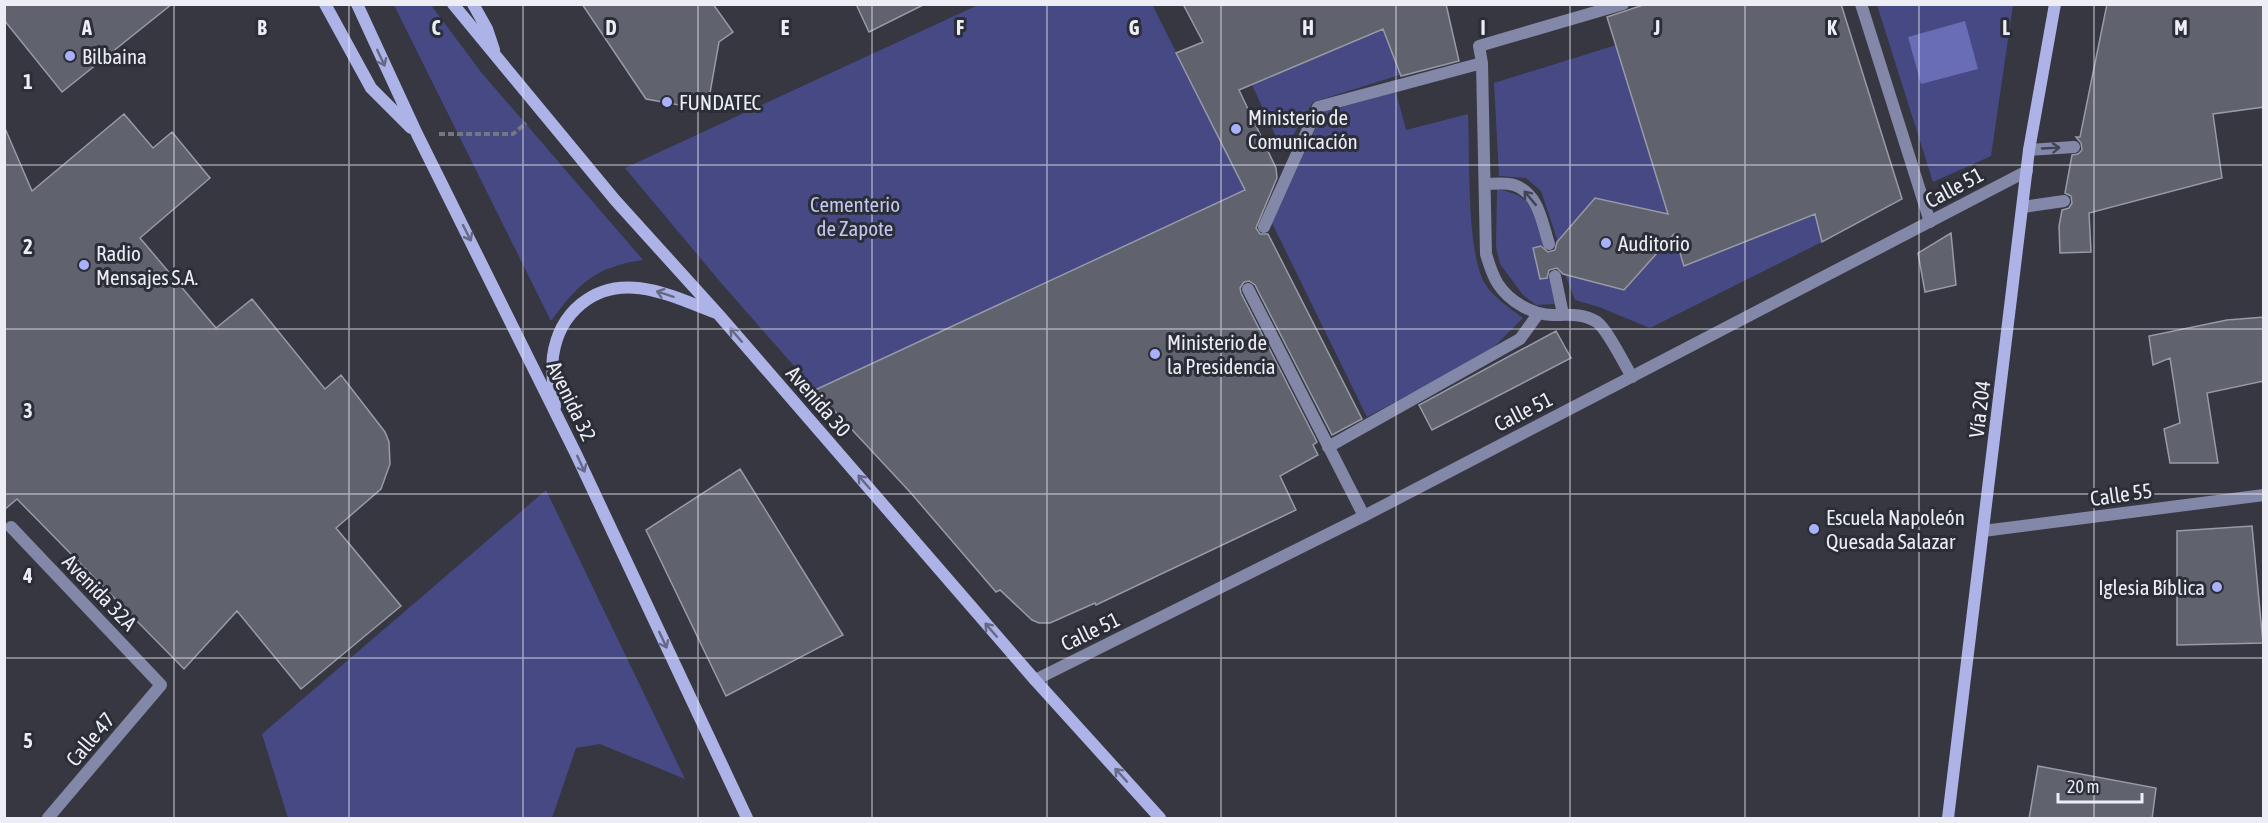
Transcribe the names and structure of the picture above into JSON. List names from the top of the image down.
{
  "streets": {
    "main road": ["Avenida 32", "Avenida 30", "Vía 204"],
    "street": [
      "Calle 51",
      "Calle 55",
      "Avenida 32A",
      "Calle 47"
    ]
  },
  "crossings": [
    ["Calle 51", "Avenida 30"],
    ["Calle 51", "Vía 204"],
    ["Vía 204", "Calle 55"],
    ["Avenida 32A", "Calle 47"]
  ],
  "one_way": ["Avenida 32", "Avenida 30"],
  "parks": ["Cementerio de Zapote"],
  "places": [
    "Bilbaina",
    "FUNDATEC",
    "Ministerio de Comunicación",
    "Auditorio",
    "Radio Mensajes S.A.",
    "Ministerio de la Presidencia",
    "Escuela Napoleón Quesada Salazar",
    "Iglesia Bíblica"
  ],
  "scale_bar": "20 m",
  "grid": {
    "columns": [
      "A",
      "B",
      "C",
      "D",
      "E",
      "F",
      "G",
      "H",
      "I",
      "J",
      "K",
      "L",
      "M"
    ],
    "rows": [
      "1",
      "2",
      "3",
      "4",
      "5"
    ]
  }
}
